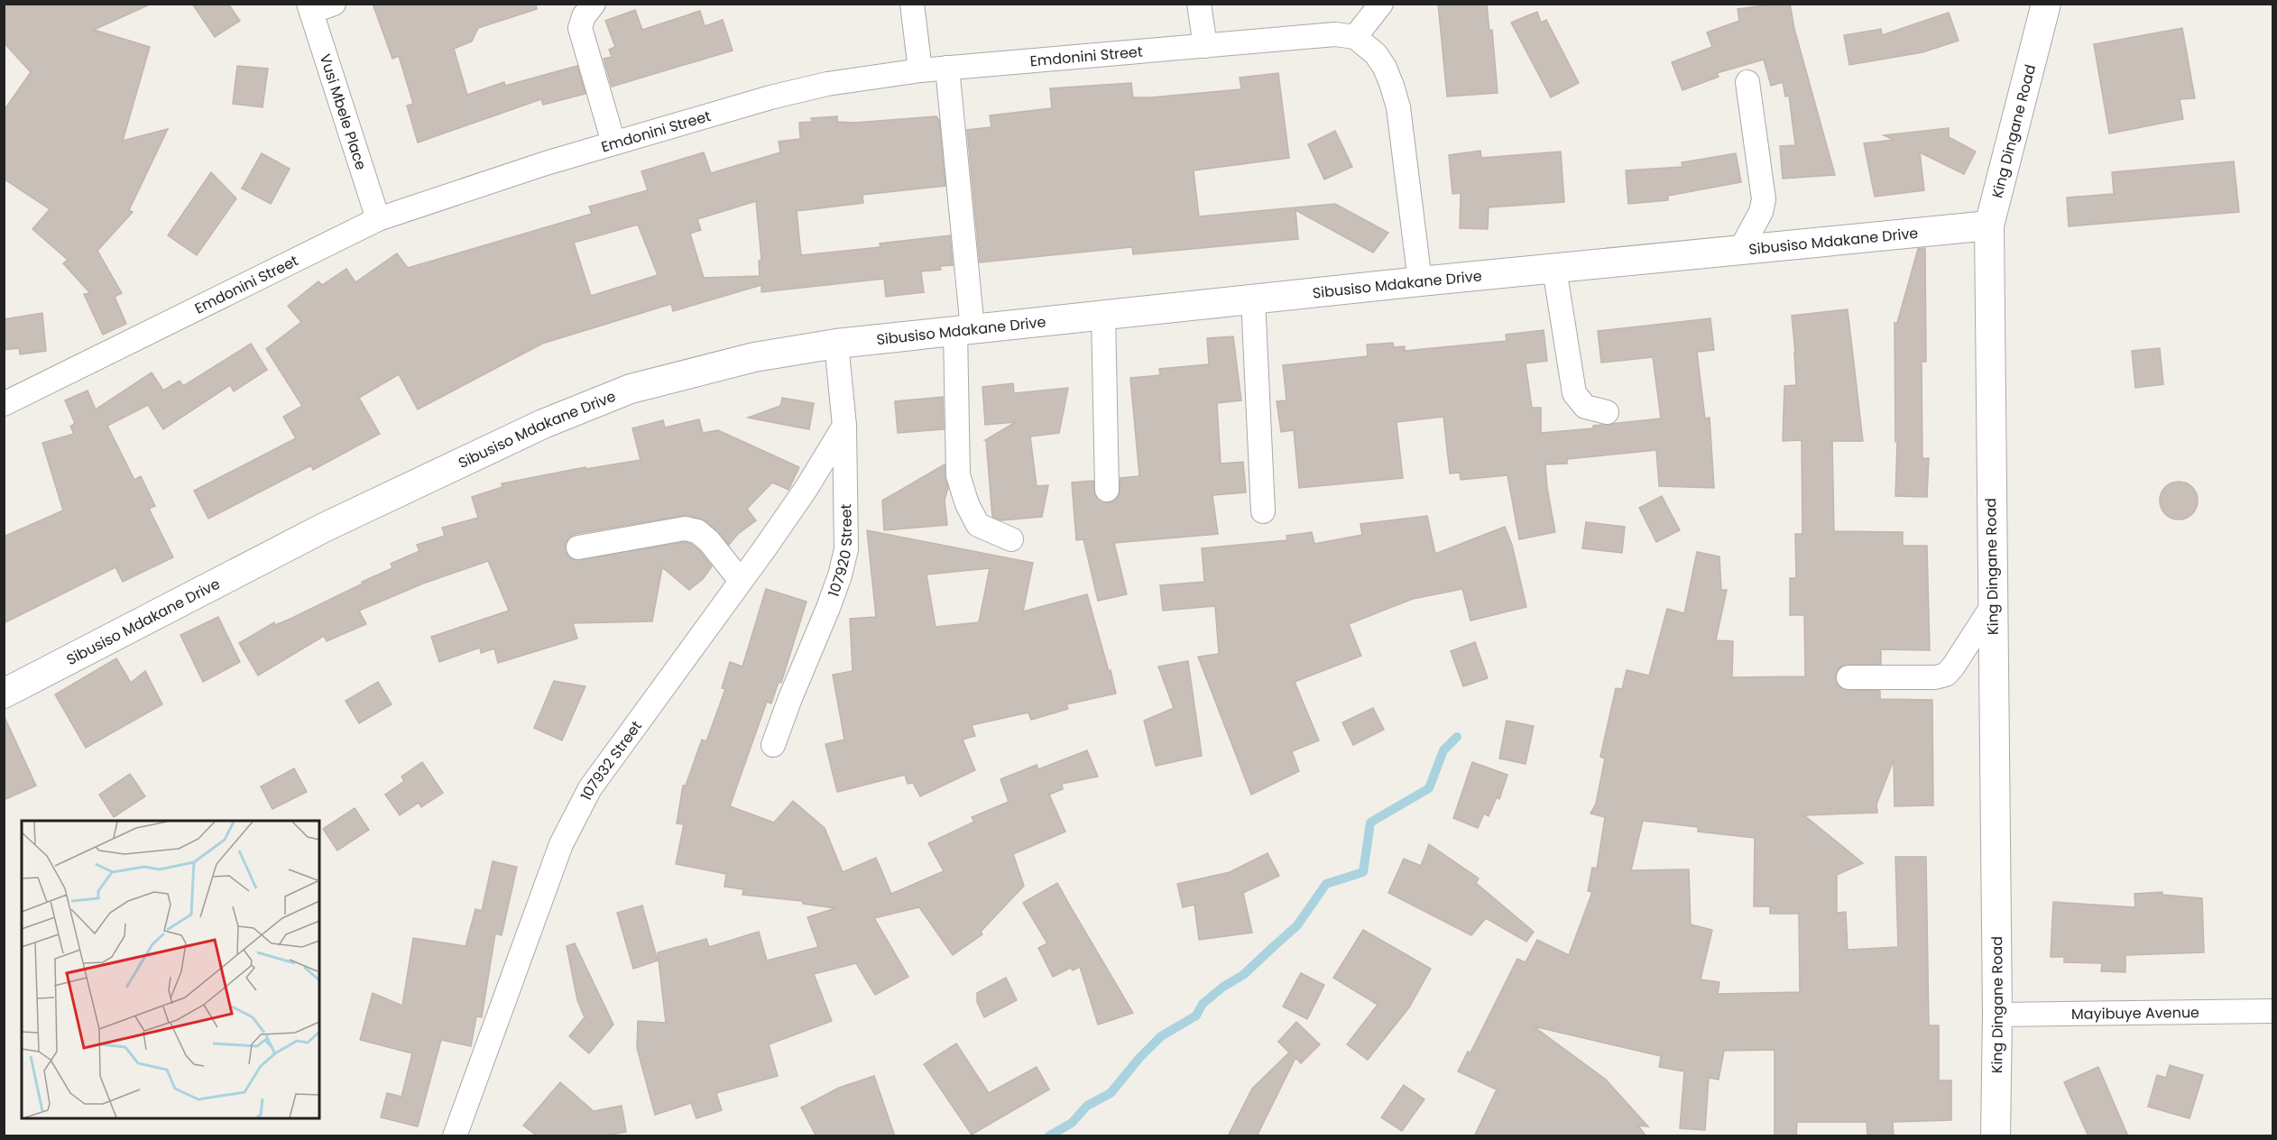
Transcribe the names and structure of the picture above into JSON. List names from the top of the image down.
{
  "streets": {
    "street": [
      "Emdonini Street",
      "Vusi Mbele Place",
      "King Dingane Road",
      "Sibusiso Mdakane Drive",
      "107920 Street",
      "107932 Street",
      "Mayibuye Avenue"
    ]
  },
  "crossings": [
    ["Emdonini Street", "Vusi Mbele Place"],
    ["King Dingane Road", "Sibusiso Mdakane Drive"],
    ["King Dingane Road", "Mayibuye Avenue"],
    ["Sibusiso Mdakane Drive", "107920 Street"],
    ["107920 Street", "107932 Street"]
  ]
}
